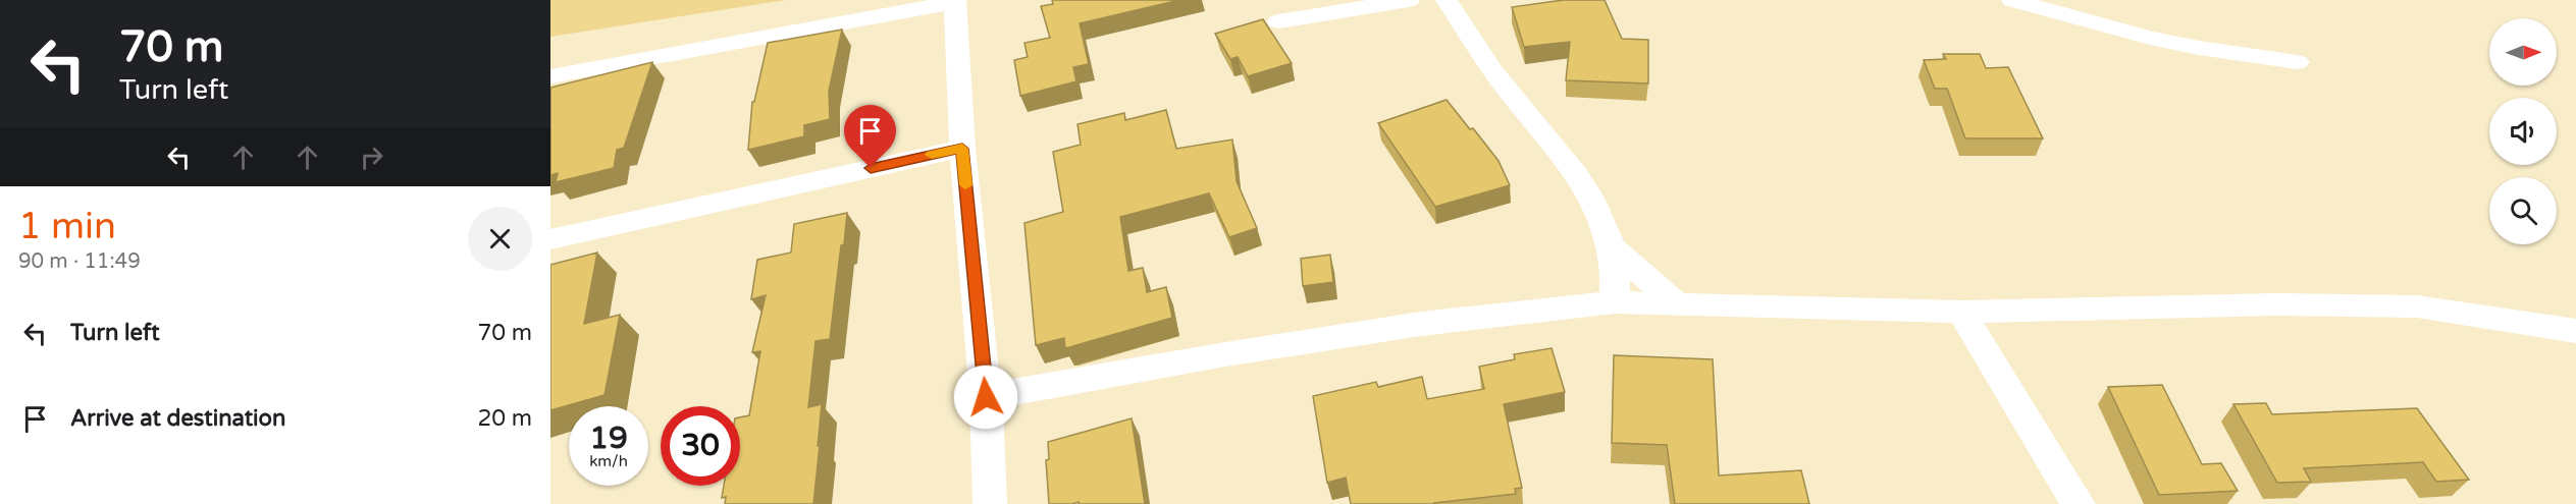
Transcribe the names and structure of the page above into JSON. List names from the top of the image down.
{
  "north": "right",
  "page": {
    "turn": ["70 m", "Turn left"],
    "heading": ["1 min", "90 m · 11:49"],
    "list": [
      {
        "name": "Turn left",
        "value": "70 m"
      },
      {
        "name": "Arrive at destination",
        "value": "20 m"
      }
    ],
    "speed": "19 km/h",
    "limit": "30"
  }
}
